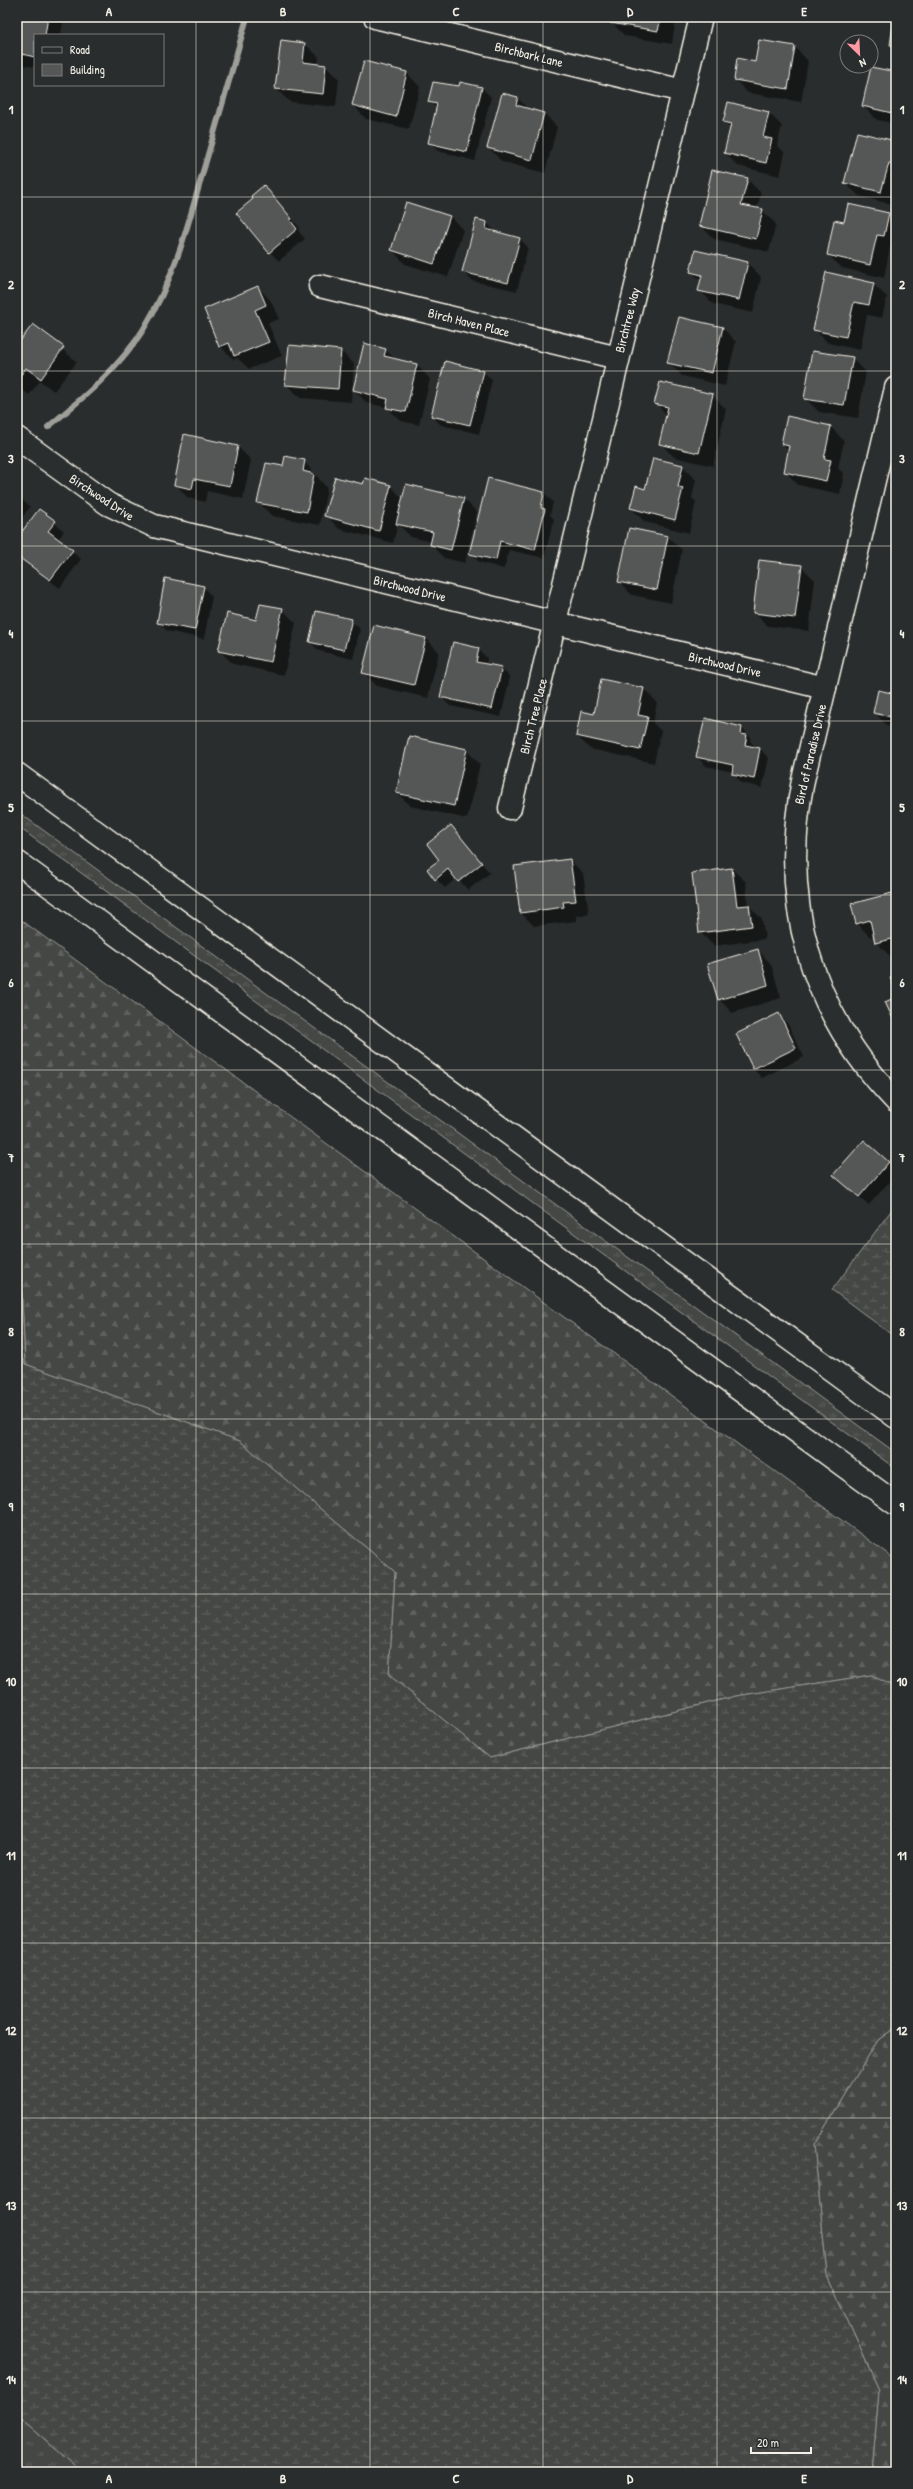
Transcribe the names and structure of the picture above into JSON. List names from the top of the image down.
{
  "streets": {
    "main road": [
      "Birchbark Lane",
      "Birchtree Way",
      "Birch Haven Place",
      "Birchwood Drive",
      "Birch Tree Place",
      "Bird of Paradise Drive"
    ]
  },
  "crossings": [
    ["Birchbark Lane", "Birchtree Way"],
    ["Birchtree Way", "Birch Haven Place"],
    ["Birchtree Way", "Birchwood Drive"],
    ["Birchtree Way", "Birch Tree Place"],
    ["Birchwood Drive", "Birch Tree Place"],
    ["Birchwood Drive", "Bird of Paradise Drive"]
  ],
  "legend": ["Road", "Building"],
  "scale_bar": "20 m",
  "north": "bottom right",
  "grid": {
    "columns": [
      "A",
      "B",
      "C",
      "D",
      "E"
    ],
    "rows": [
      "1",
      "2",
      "3",
      "4",
      "5",
      "6",
      "7",
      "8",
      "9",
      "10",
      "11",
      "12",
      "13",
      "14"
    ]
  }
}
